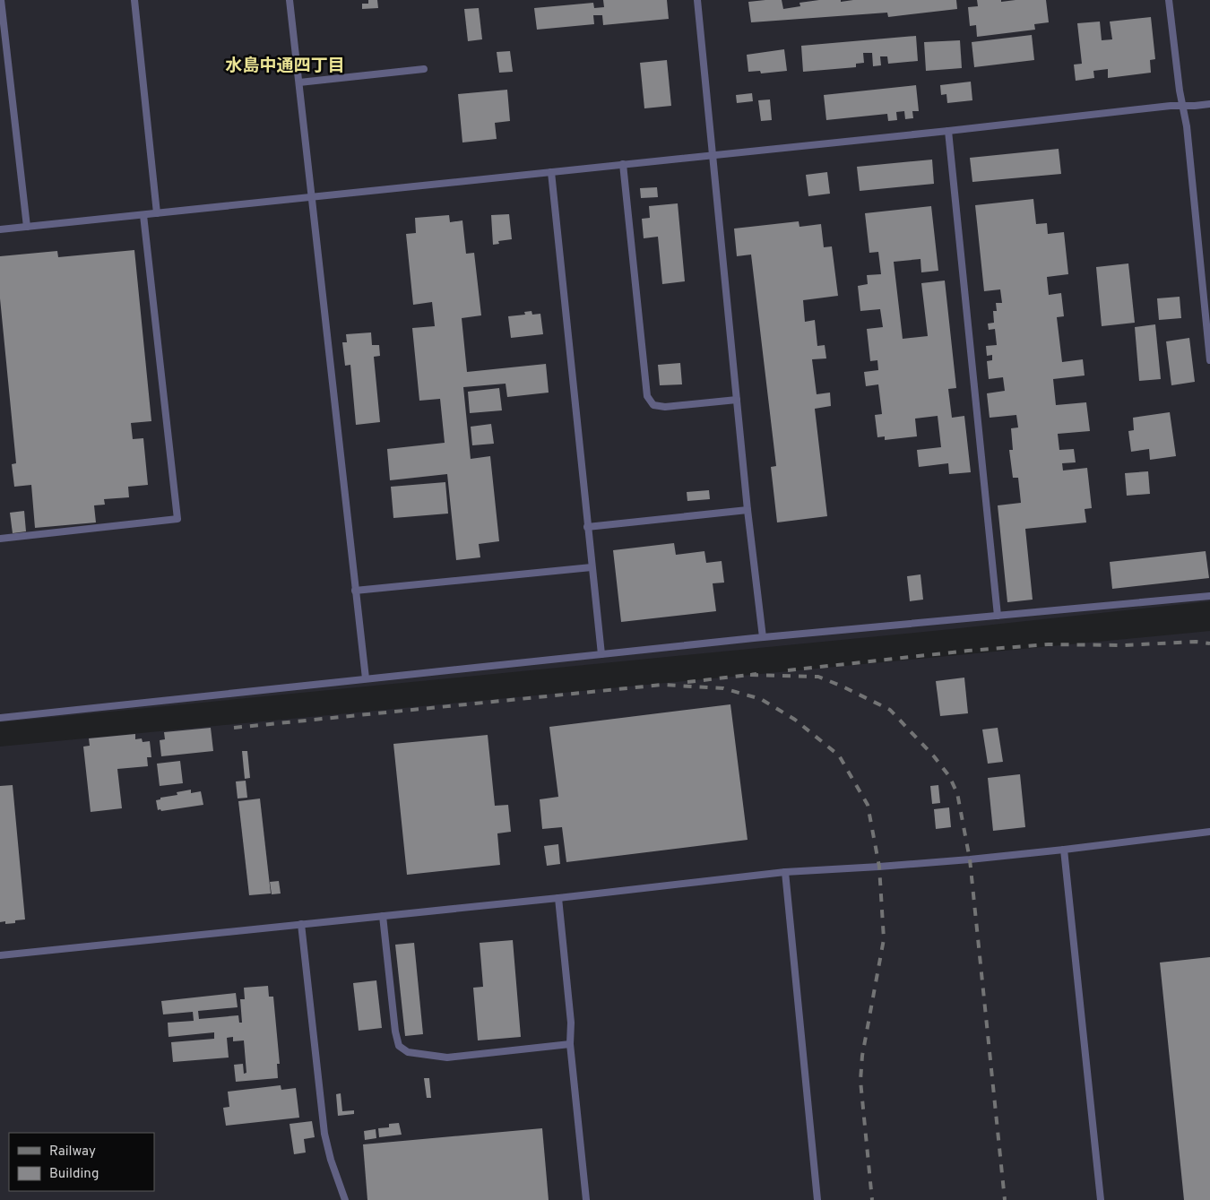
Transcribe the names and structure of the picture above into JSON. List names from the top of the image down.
{
  "districts": ["水島中通四丁目"],
  "legend": ["Railway", "Building"]
}
